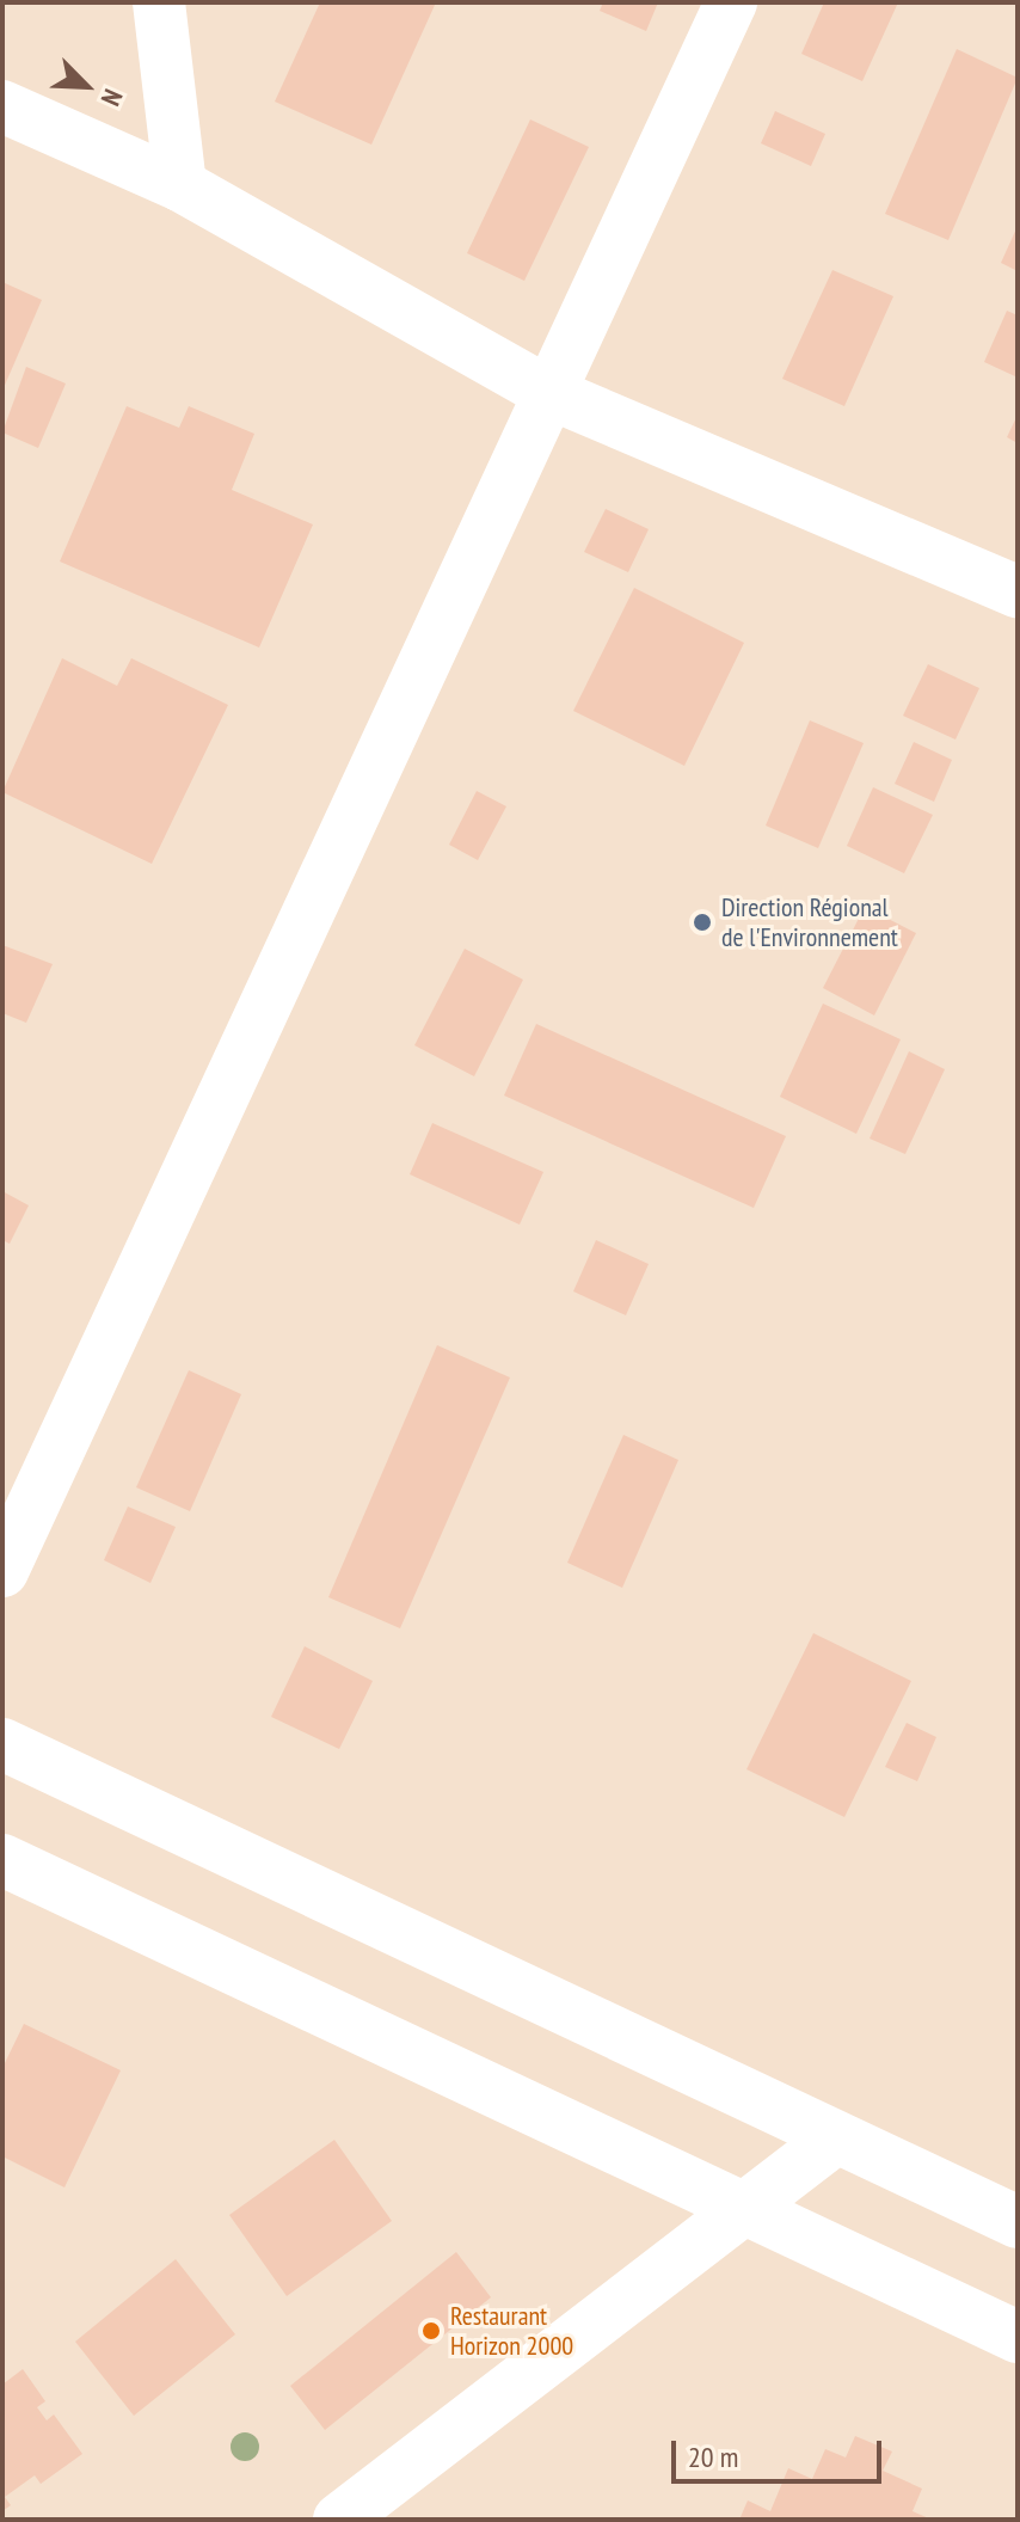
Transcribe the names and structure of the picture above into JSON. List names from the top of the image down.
{
  "places": ["Direction Régional de l'Environnement", "Restaurant Horizon 2000"],
  "scale_bar": "20 m",
  "north": "bottom right"
}
